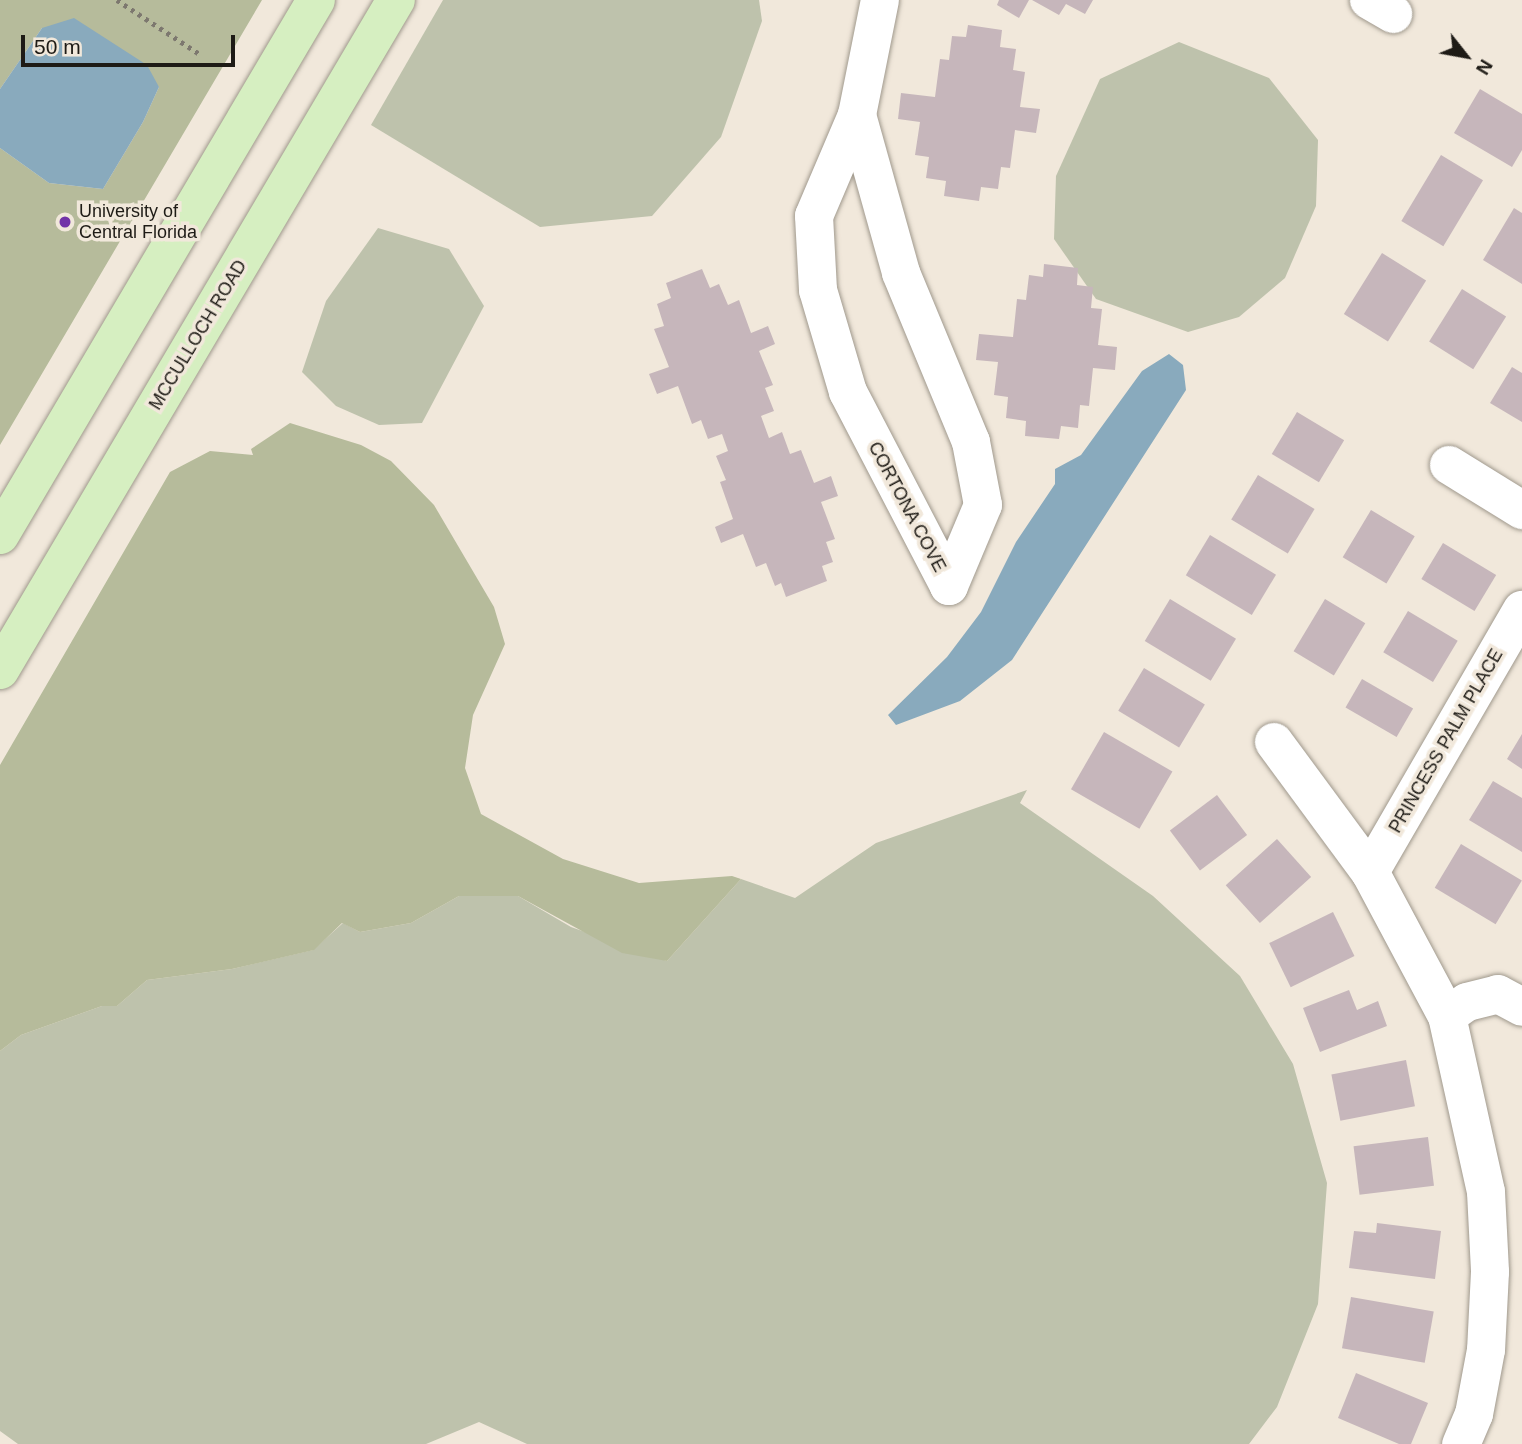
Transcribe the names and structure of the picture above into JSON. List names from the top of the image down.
{
  "streets": {
    "main road": ["MCCULLOCH ROAD"],
    "street": ["CORTONA COVE", "PRINCESS PALM PLACE"]
  },
  "places": ["University of Central Florida"],
  "scale_bar": "50 m",
  "north": "bottom right"
}
